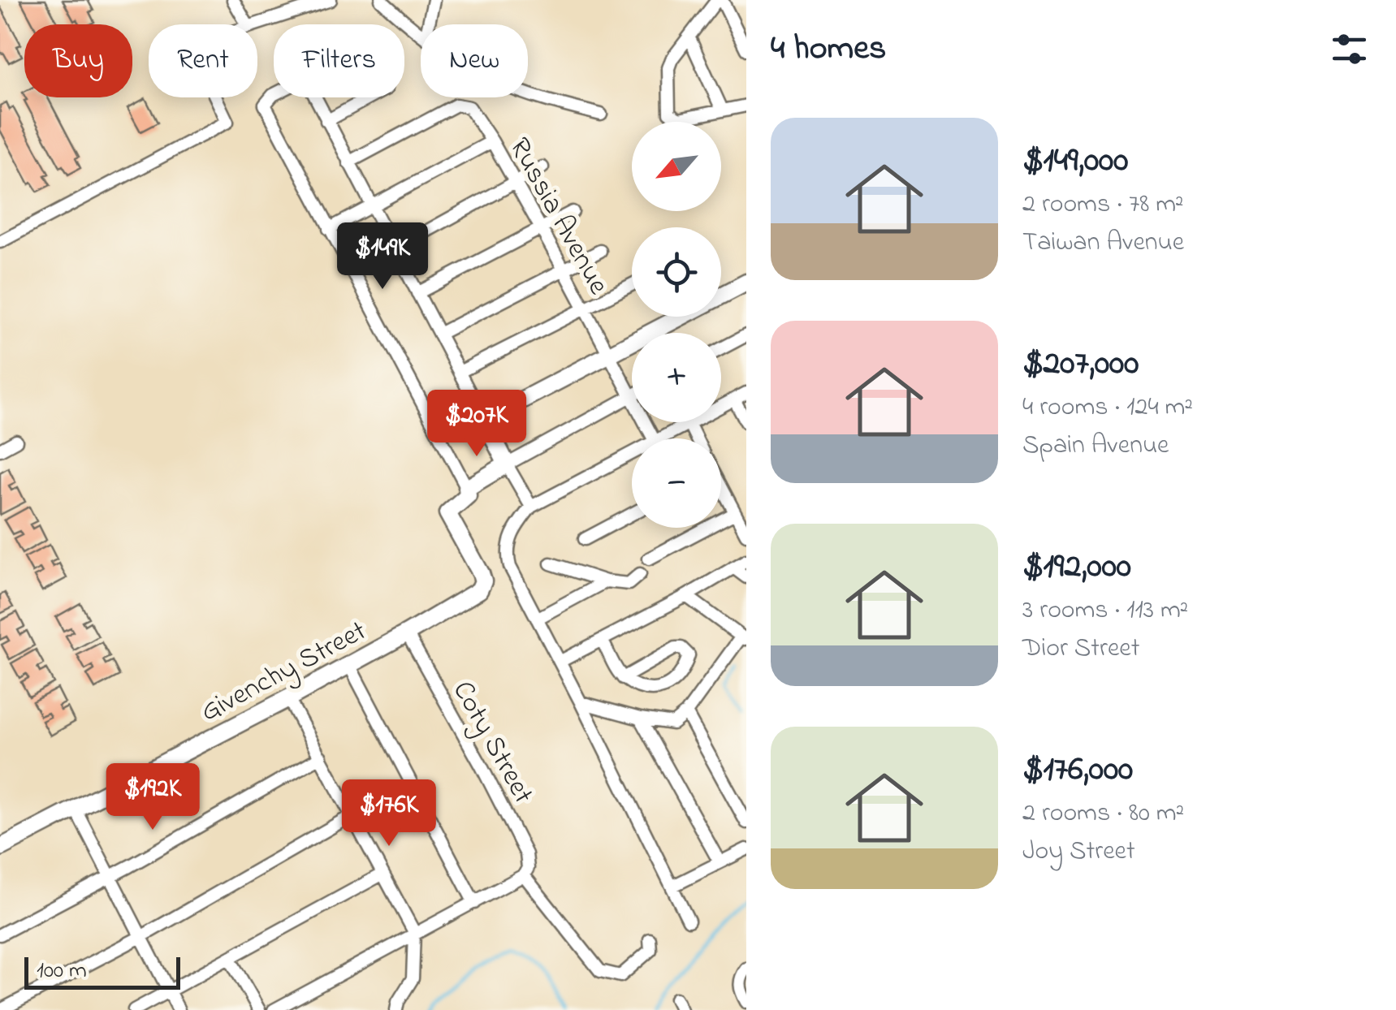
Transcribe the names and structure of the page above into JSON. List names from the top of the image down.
{
  "streets": {
    "street": ["Russia Avenue", "Givenchy Street", "Coty Street"]
  },
  "crossings": [
    ["Givenchy Street", "Coty Street"]
  ],
  "scale_bar": "100 m",
  "north": "bottom left",
  "page": {
    "heading": "4 homes",
    "chip": [
      "Buy",
      "Rent",
      "Filters",
      "New"
    ],
    "list": [
      {
        "name": "$149,000",
        "note": "2 rooms · 78 m² · Taiwan Avenue"
      },
      {
        "name": "$207,000",
        "note": "4 rooms · 124 m² · Spain Avenue"
      },
      {
        "name": "$192,000",
        "note": "3 rooms · 113 m² · Dior Street"
      },
      {
        "name": "$176,000",
        "note": "2 rooms · 80 m² · Joy Street"
      }
    ],
    "map_buttons": ["+", "−"],
    "price": [
      "$149K",
      "$207K",
      "$192K",
      "$176K"
    ],
    "scale": "100 m"
  }
}
